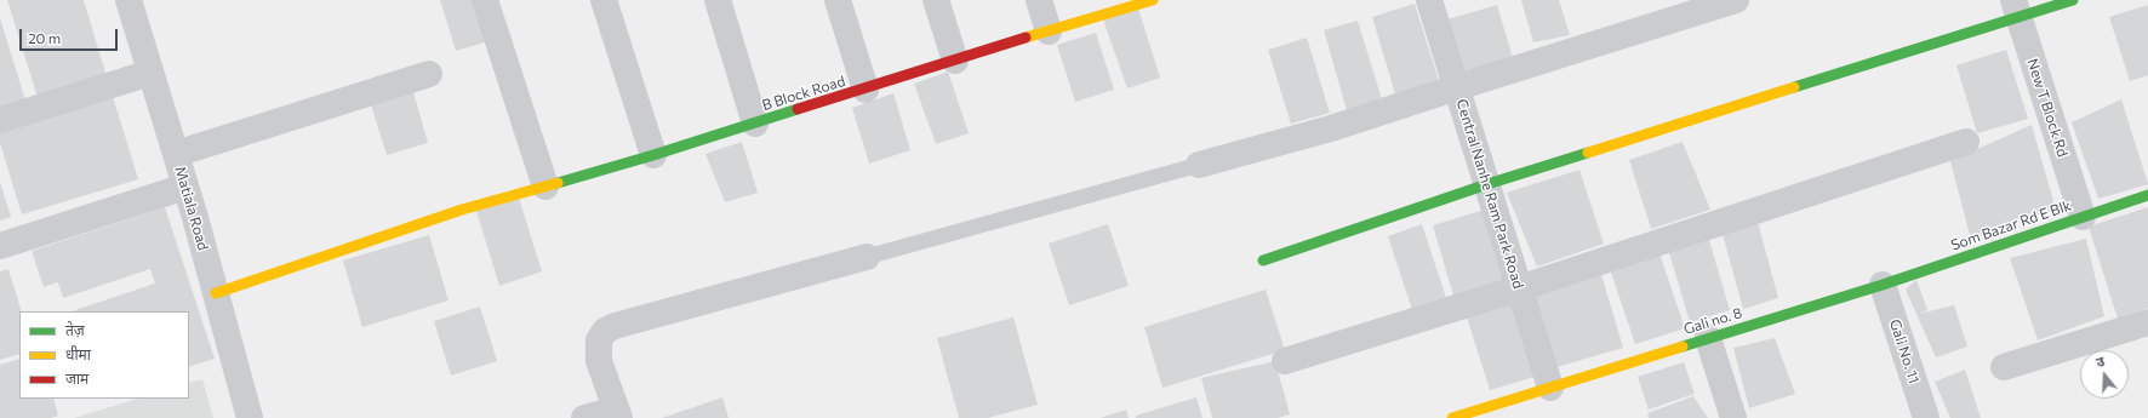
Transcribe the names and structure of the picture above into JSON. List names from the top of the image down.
{
  "streets": {
    "street": [
      "B Block Road",
      "New T Block Rd",
      "Central Nanhe Ram Park Road",
      "Matiala Road",
      "Som Bazar Rd E Blk",
      "Gali no. 8",
      "Gali No. 11"
    ]
  },
  "crossings": [
    ["B Block Road", "Matiala Road"],
    ["New T Block Rd", "Som Bazar Rd E Blk"],
    ["Central Nanhe Ram Park Road", "Gali no. 8"],
    ["Som Bazar Rd E Blk", "Gali no. 8"],
    ["Som Bazar Rd E Blk", "Gali No. 11"],
    ["Gali no. 8", "Gali No. 11"]
  ],
  "legend": ["तेज़", "धीमा", "जाम"],
  "scale_bar": "20 m",
  "north": "top"
}
